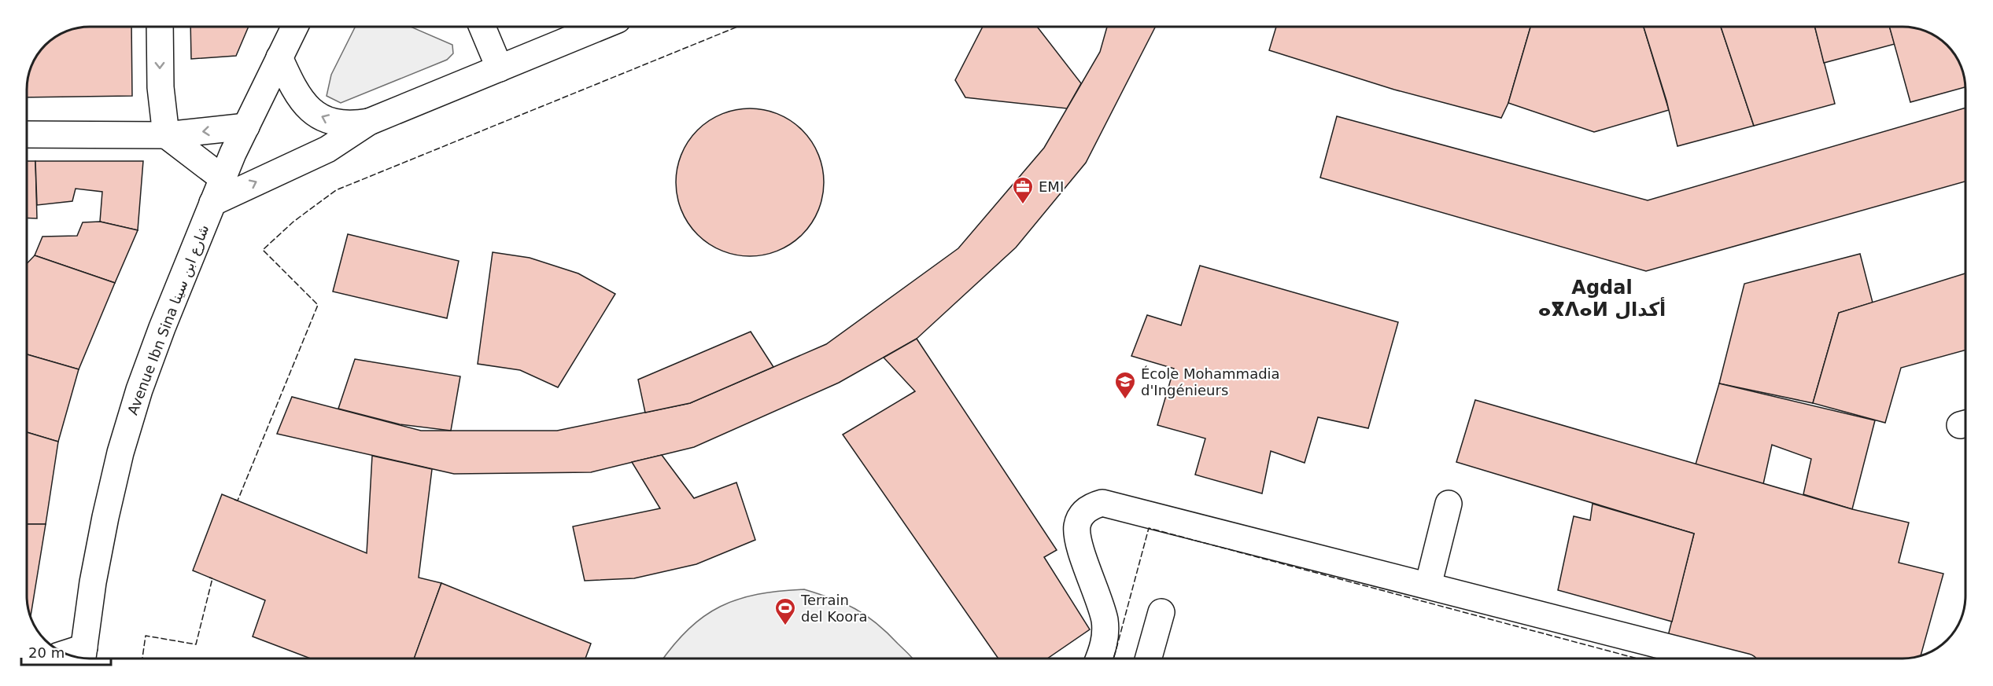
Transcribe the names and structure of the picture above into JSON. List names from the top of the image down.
{
  "streets": {
    "street": ["Avenue Ibn Sina شارع ابن سينا"]
  },
  "districts": ["Agdal ⴰⴳⴷⴰⵍ أكدال"],
  "places": {
    "office": ["EMI"],
    "school or university": ["École Mohammadia d'Ingénieurs"],
    "sports": ["Terrain del Koora"]
  },
  "scale_bar": "20 m"
}
